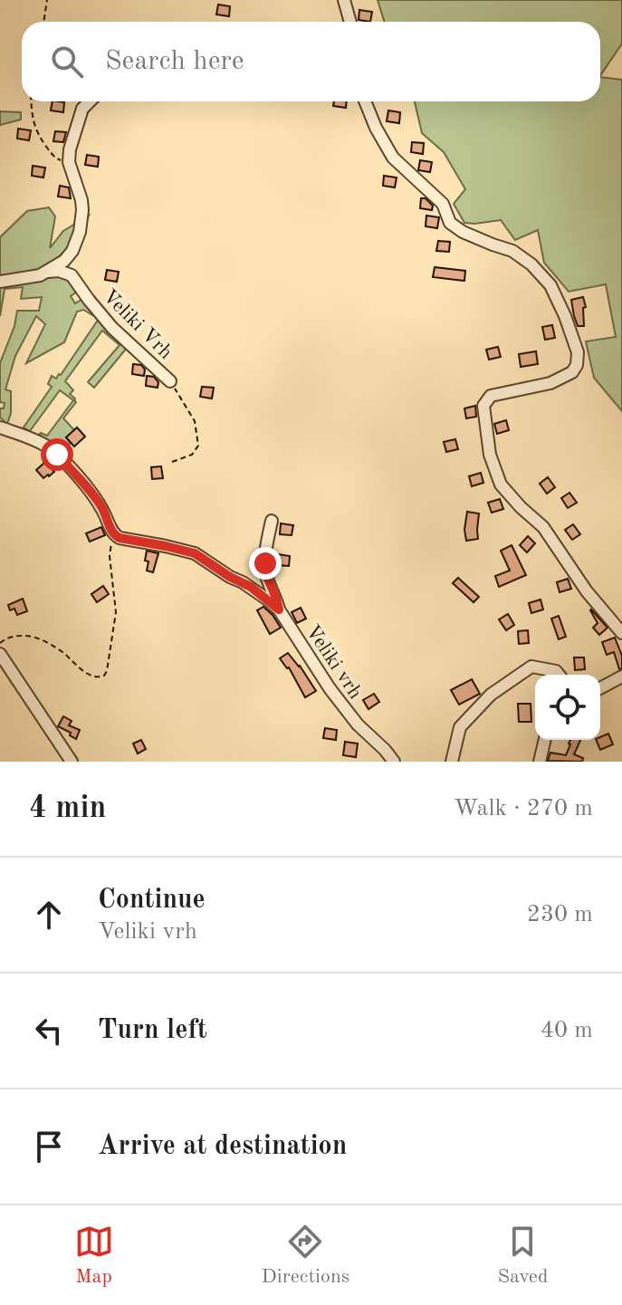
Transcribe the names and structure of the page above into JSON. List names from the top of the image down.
{
  "streets": {
    "street": ["Veliki Vrh", "Veliki vrh"]
  },
  "page": {
    "search": "Search here",
    "heading": ["4 min", "Walk · 270 m"],
    "list": [
      ["Continue", "Veliki vrh", "230 m"],
      ["Turn left", "40 m"],
      "Arrive at destination"
    ],
    "nav": ["Map", "Directions", "Saved"]
  }
}
